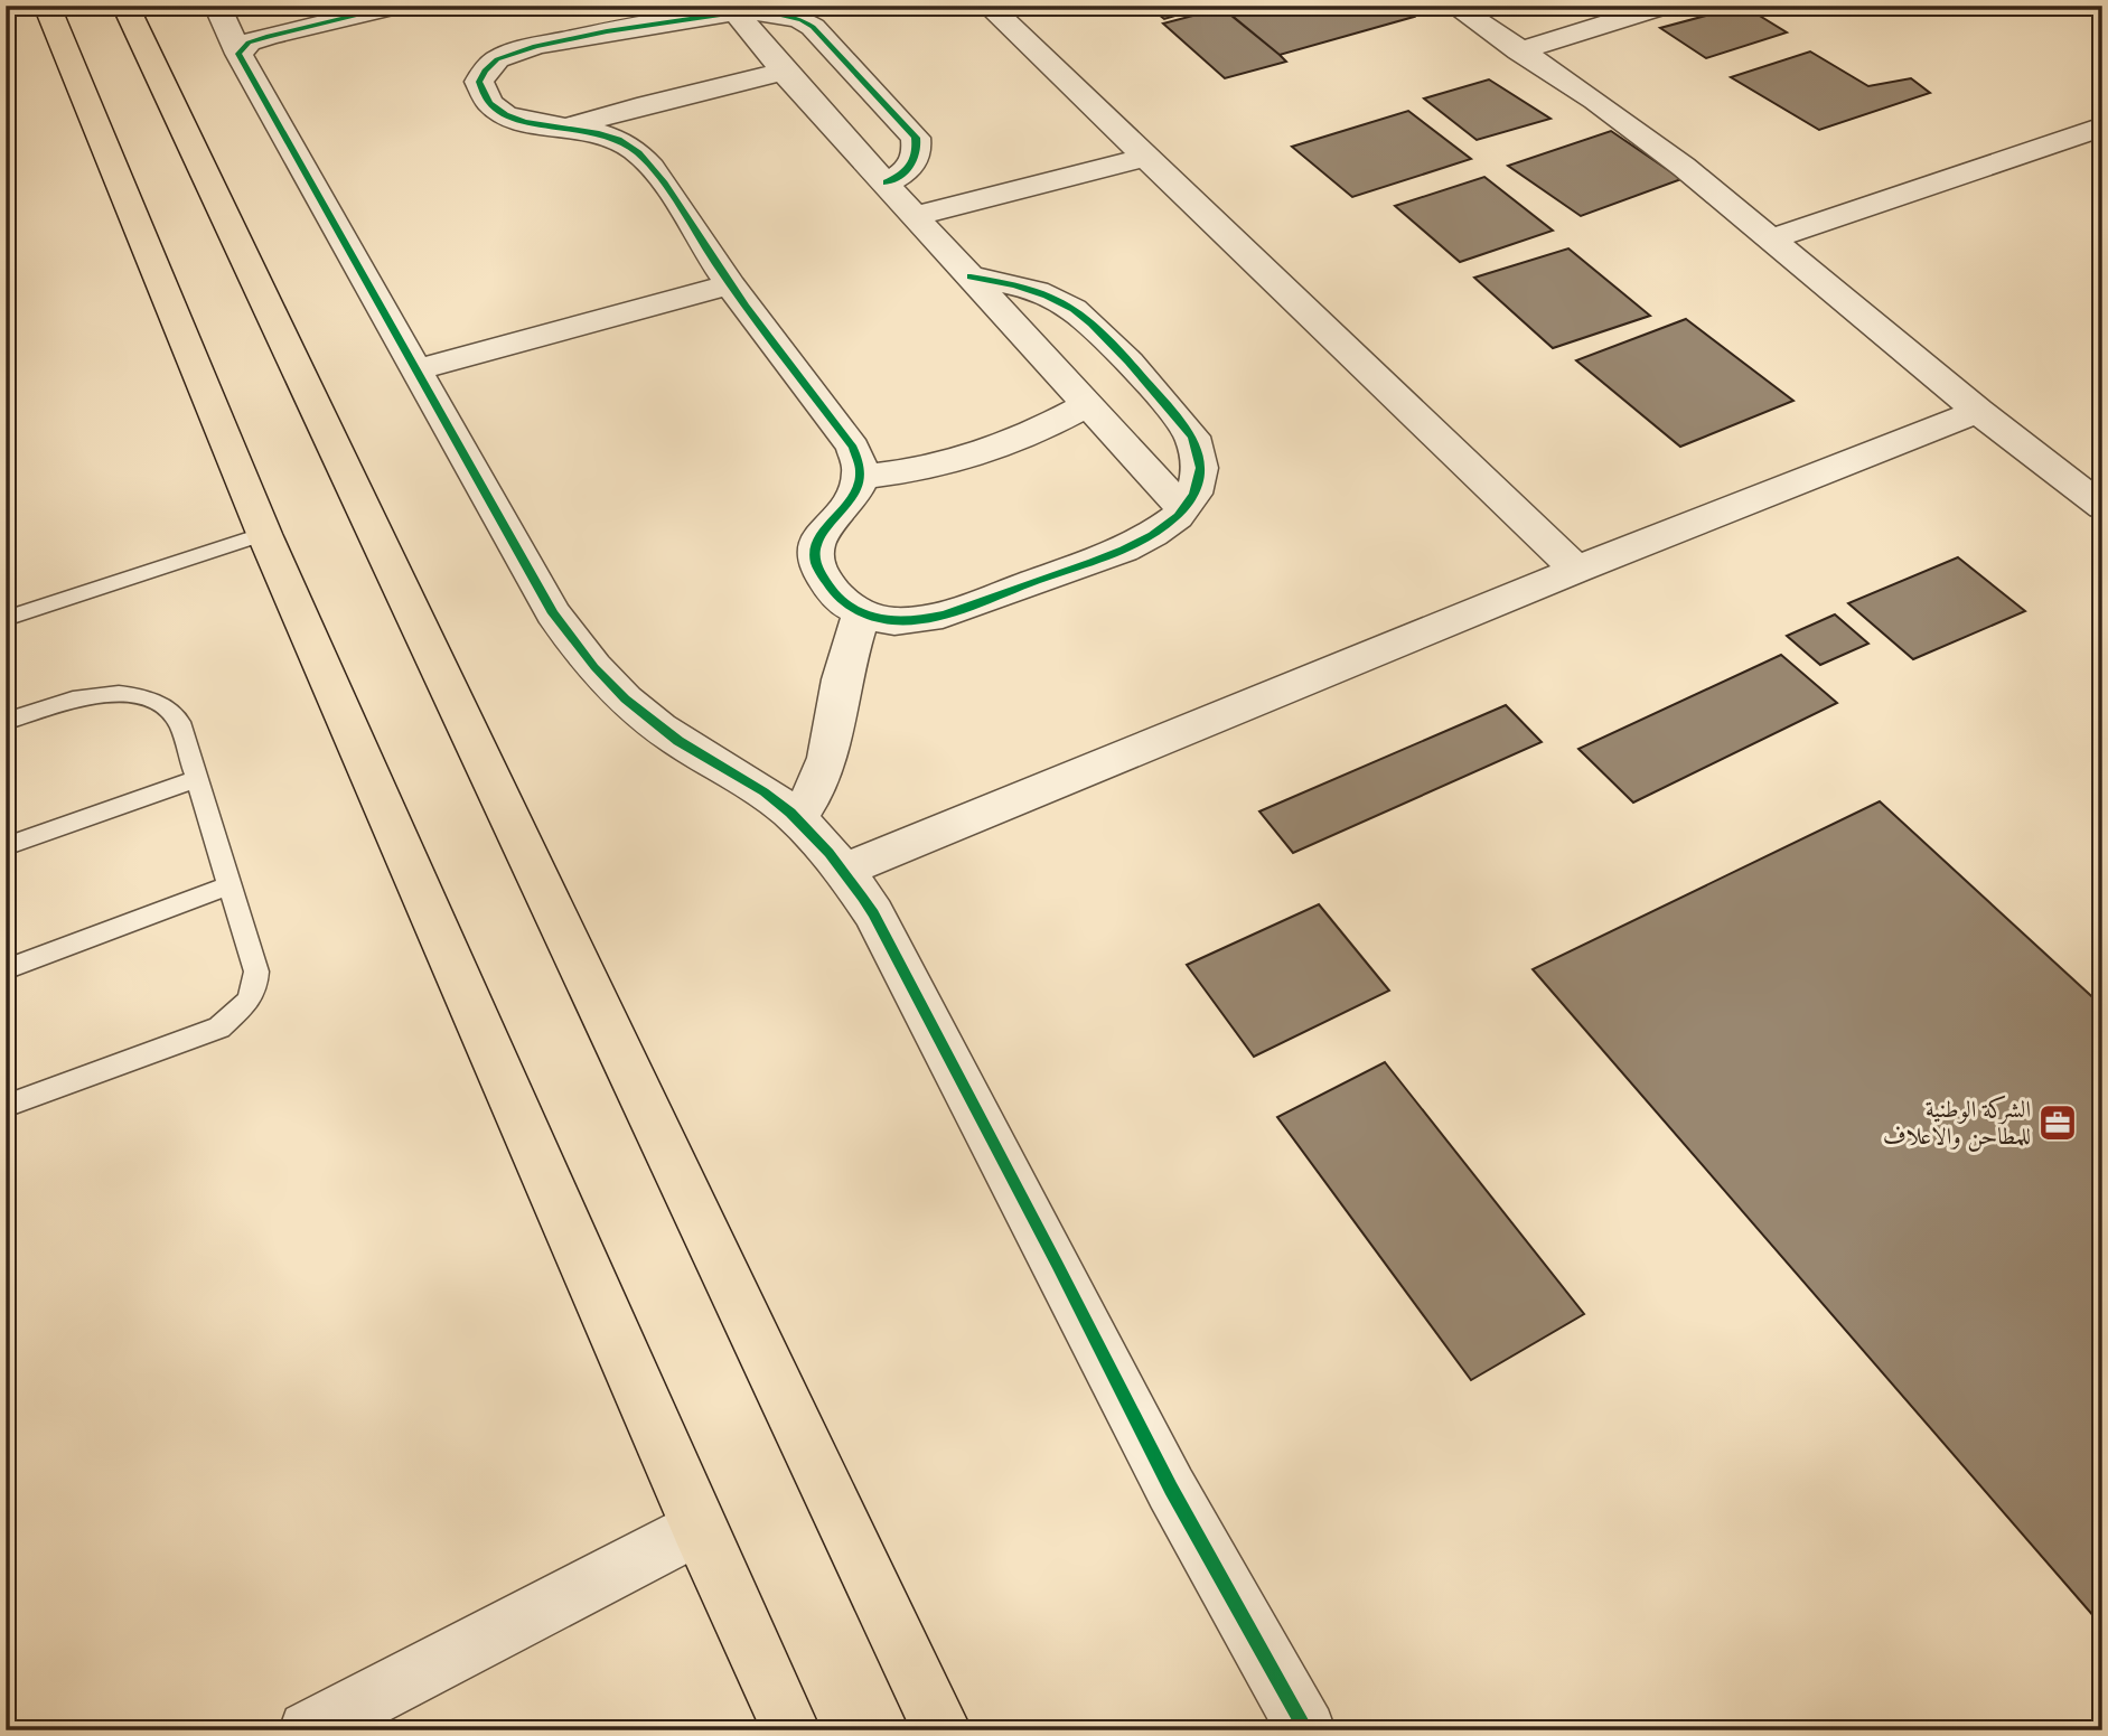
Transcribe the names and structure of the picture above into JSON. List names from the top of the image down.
{
  "places": {
    "office": ["الشركة الوطنية للمطاحن والاعلاف"]
  }
}
